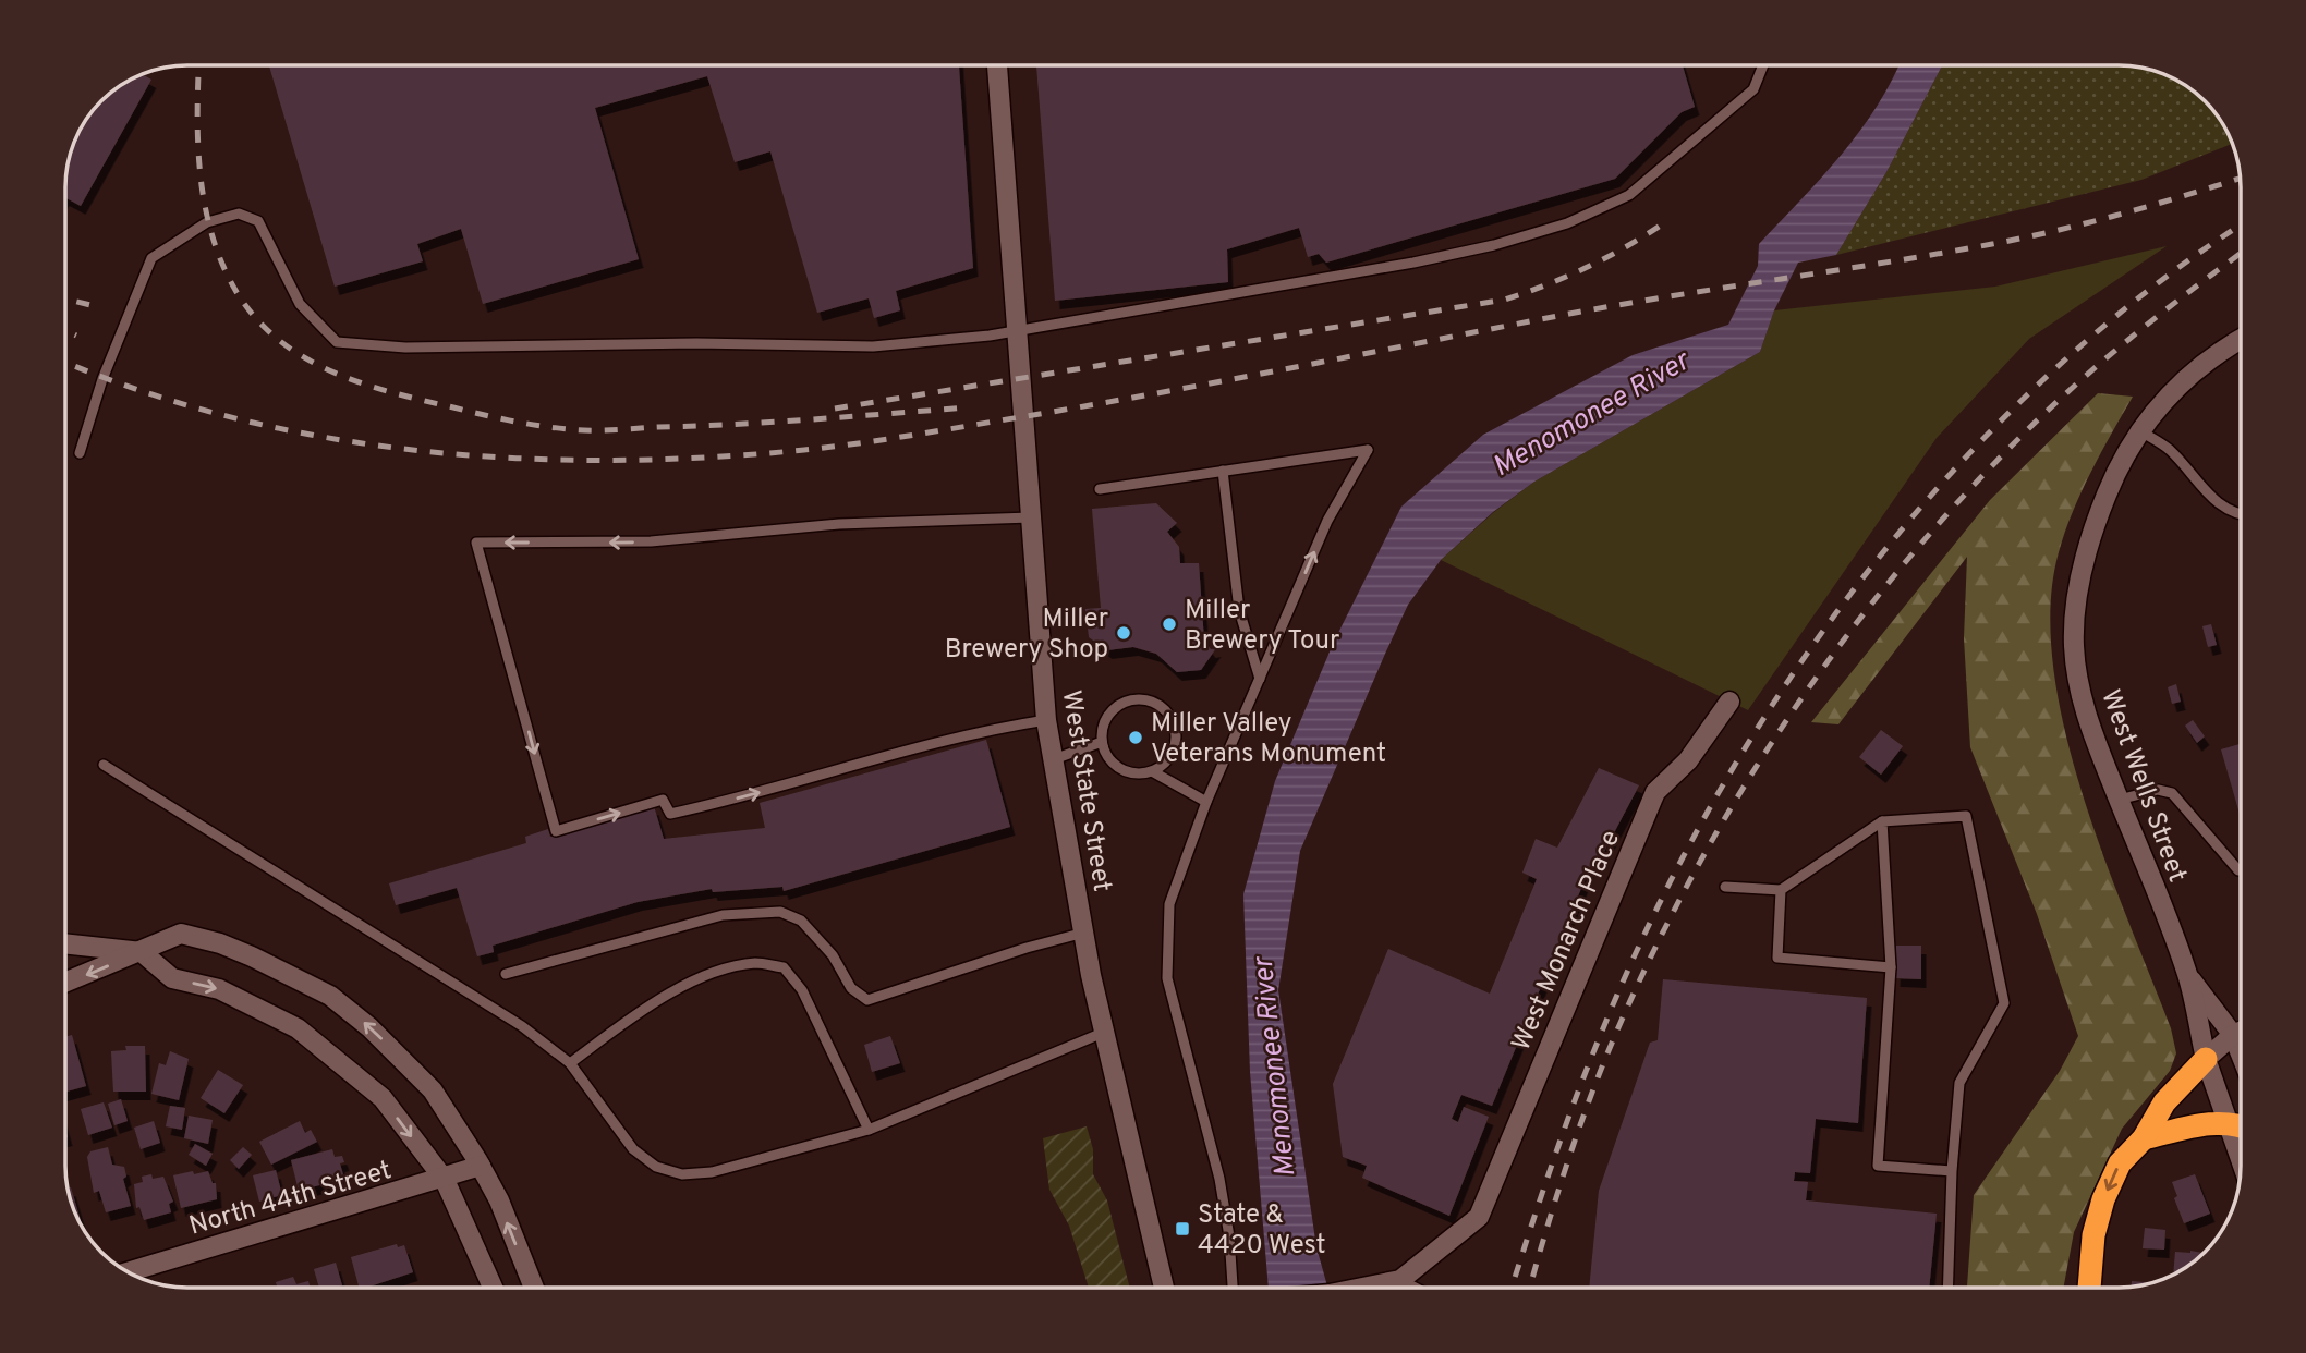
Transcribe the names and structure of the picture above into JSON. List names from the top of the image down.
{
  "streets": {
    "street": [
      "West Wells Street",
      "West State Street",
      "West Monarch Place",
      "North 44th Street"
    ]
  },
  "water": ["Menomonee River"],
  "places": {
    "other": ["Miller Brewery Tour", "Miller Brewery Shop", "Miller Valley Veterans Monument"],
    "transit": ["State & 4420 West"]
  }
}
